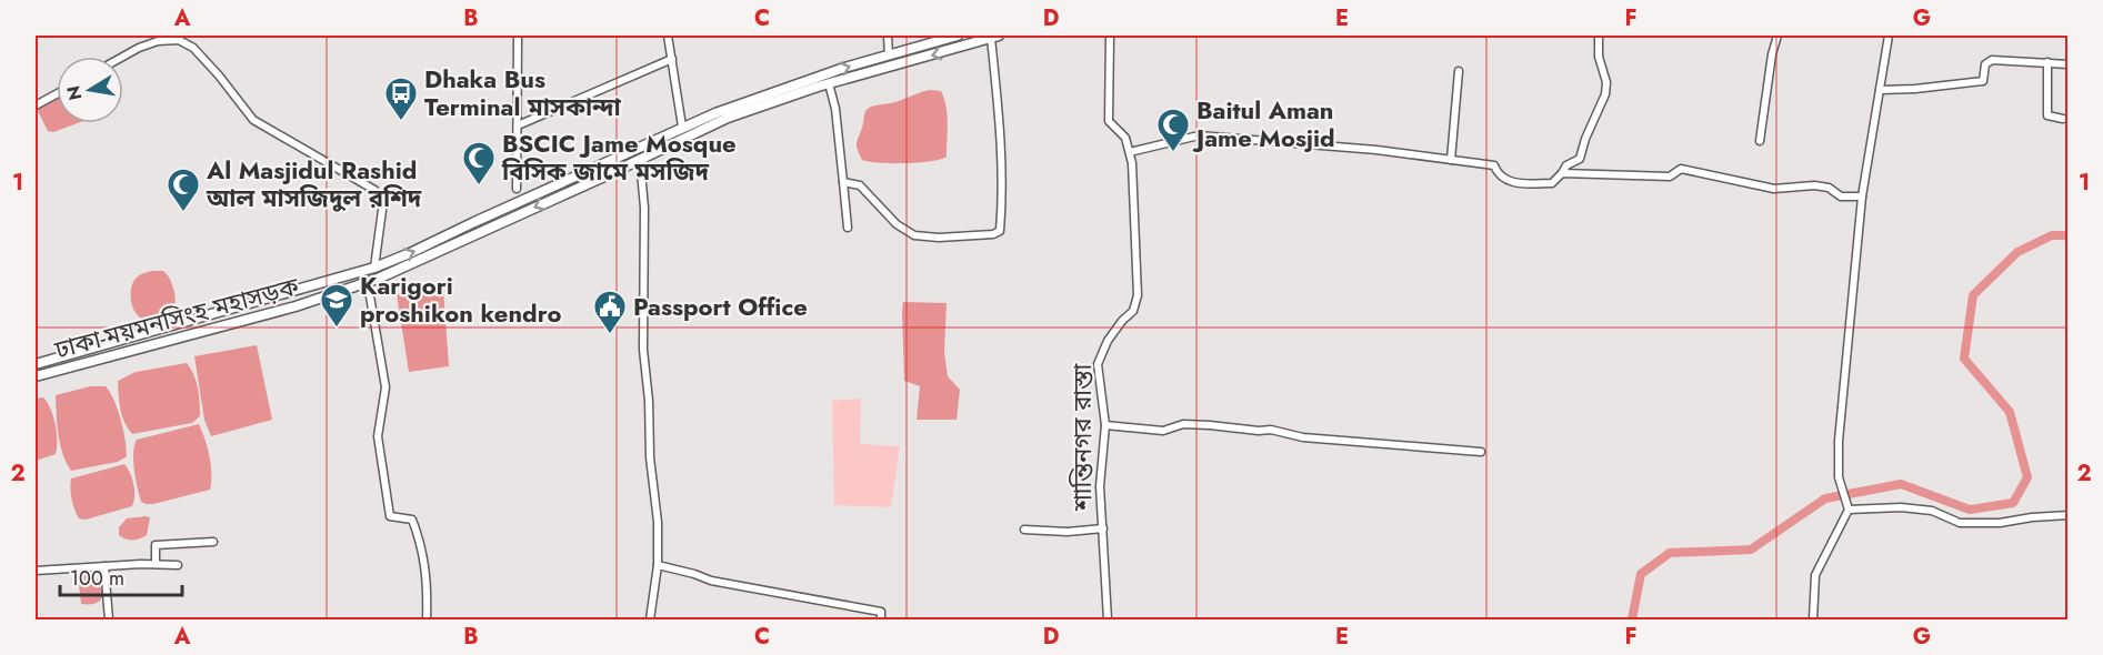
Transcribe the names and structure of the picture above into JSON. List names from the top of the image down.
{
  "streets": {
    "main road": ["ঢাকা-ময়মনসিংহ মহাসড়ক"],
    "street": ["শান্তিনগর রাস্তা"]
  },
  "places": {
    "bus stop": ["Dhaka Bus Terminal মাসকান্দা"],
    "mosque": ["Baitul Aman Jame Mosjid", "BSCIC Jame Mosque বিসিক জামে মসজিদ", "Al Masjidul Rashid আল মাসজিদুল রশিদ"],
    "school or university": ["Karigori proshikon kendro"],
    "public building": ["Passport Office"]
  },
  "scale_bar": "100 m",
  "north": "left",
  "grid": {
    "columns": [
      "A",
      "B",
      "C",
      "D",
      "E",
      "F",
      "G"
    ],
    "rows": ["1", "2"]
  }
}
